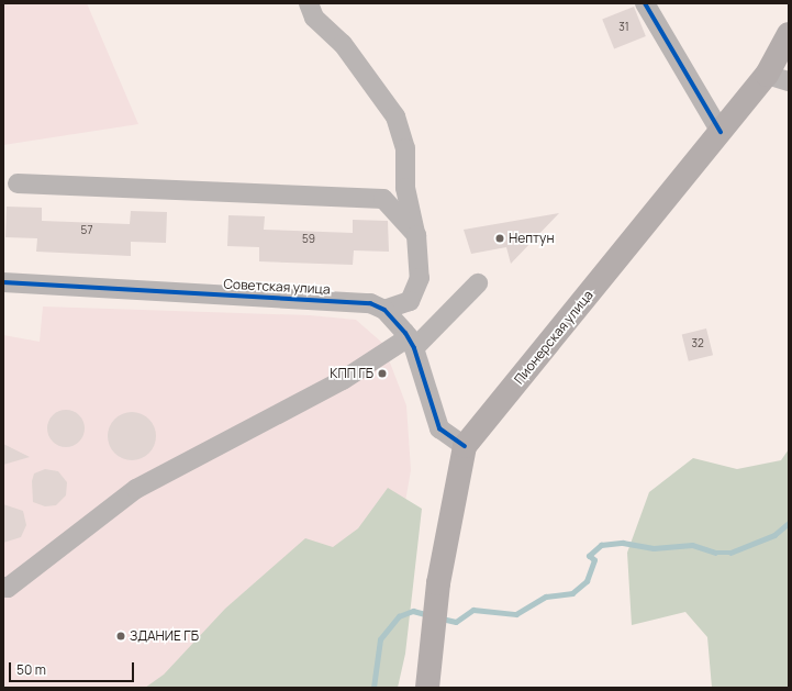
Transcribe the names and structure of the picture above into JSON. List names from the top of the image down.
{
  "streets": {
    "main road": ["Пионерская улица"],
    "street": ["Советская улица"]
  },
  "crossings": [
    ["Советская улица", "Пионерская улица"]
  ],
  "places": ["Нептун", "КПП ГБ", "ЗДАНИЕ ГБ"],
  "house_numbers": [
    "31",
    "57",
    "59",
    "32"
  ],
  "scale_bar": "50 m"
}
